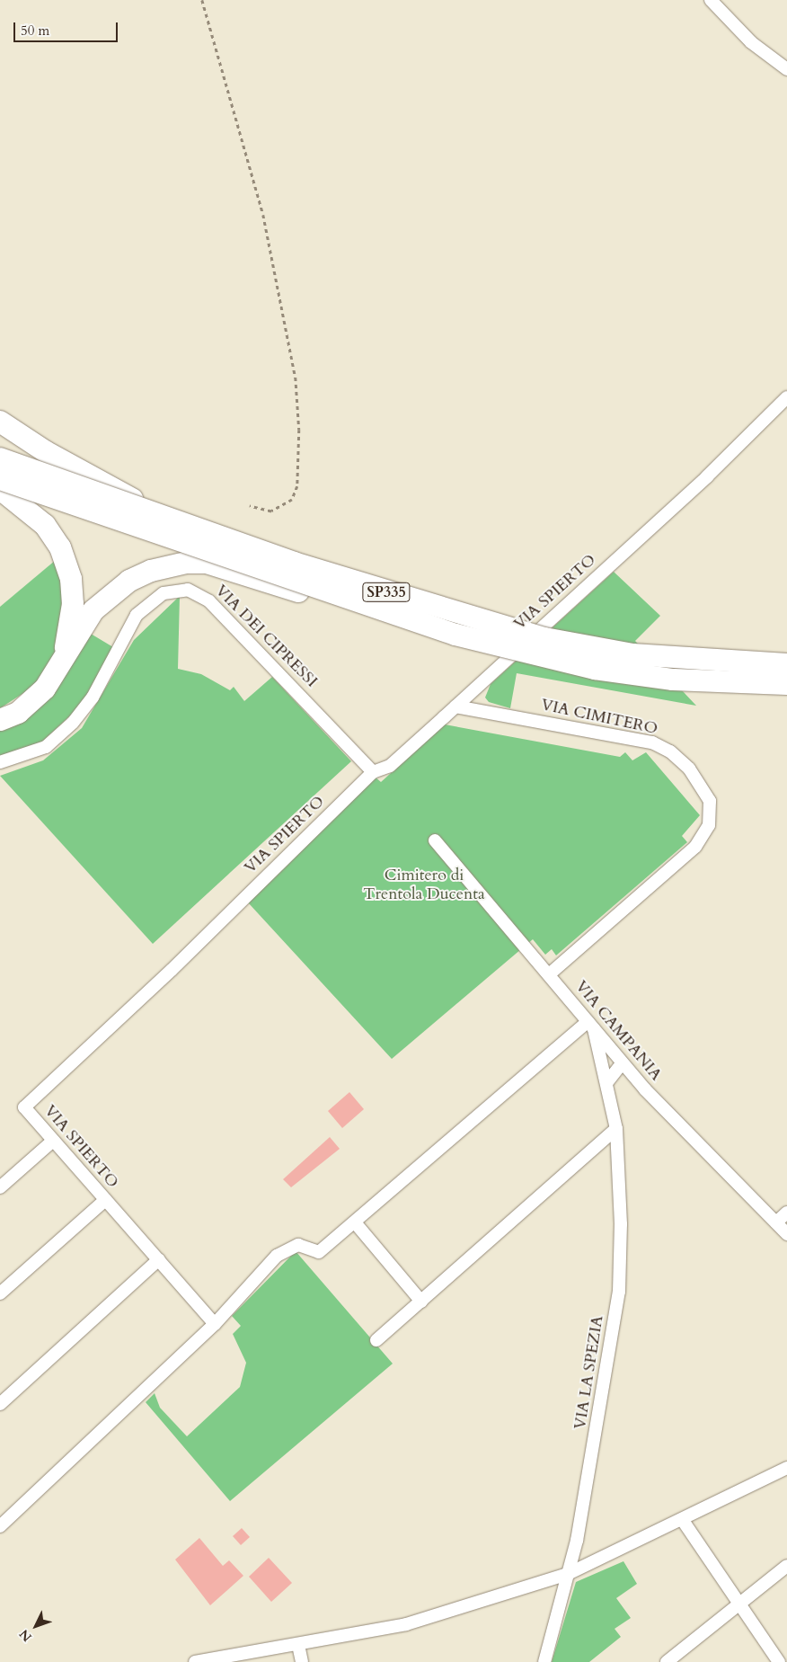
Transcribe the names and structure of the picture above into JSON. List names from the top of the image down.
{
  "streets": {
    "highway": ["SP335"],
    "street": [
      "VIA SPIERTO",
      "VIA DEI CIPRESSI",
      "VIA CIMITERO",
      "VIA CAMPANIA",
      "VIA LA SPEZIA"
    ]
  },
  "crossings": [
    ["VIA SPIERTO", "VIA DEI CIPRESSI"],
    ["VIA SPIERTO", "VIA CIMITERO"],
    ["VIA CIMITERO", "VIA CAMPANIA"],
    ["VIA CAMPANIA", "VIA LA SPEZIA"]
  ],
  "parks": ["Cimitero di Trentola Ducenta"],
  "scale_bar": "50 m",
  "north": "bottom left"
}
